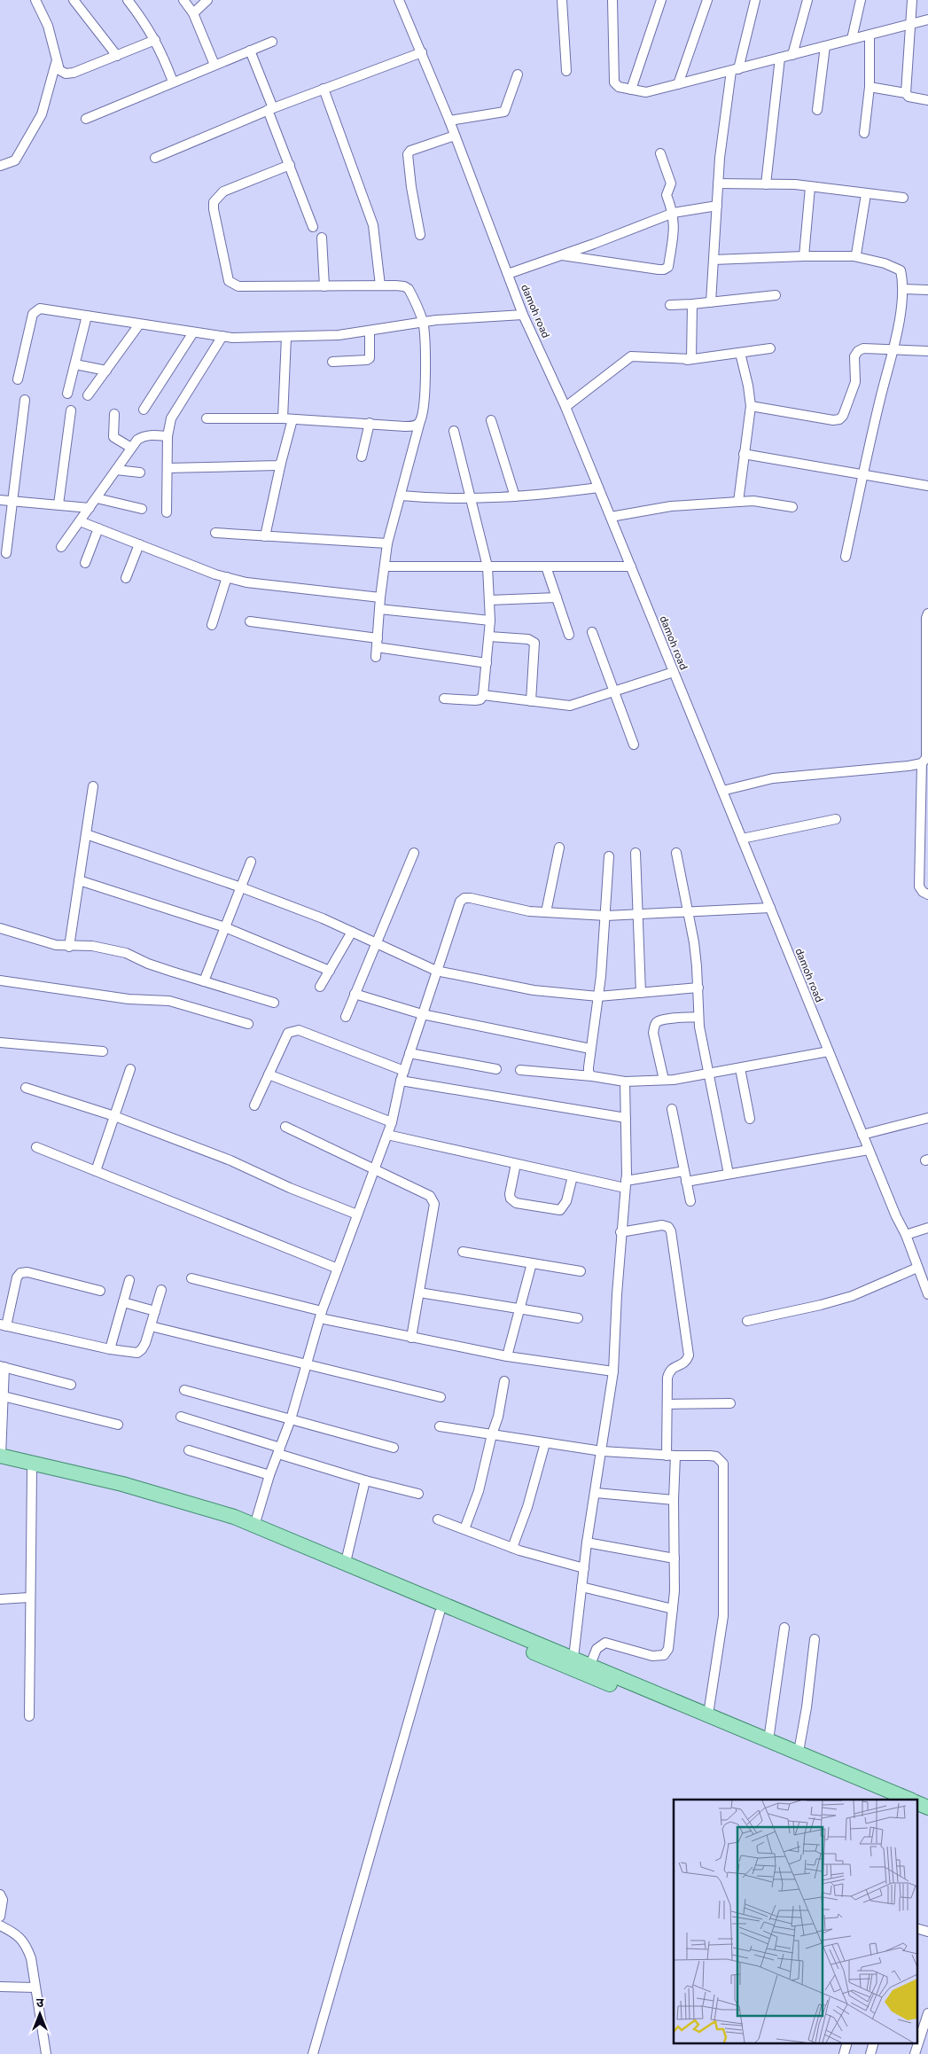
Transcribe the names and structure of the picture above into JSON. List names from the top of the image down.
{
  "streets": {
    "street": ["damoh road"]
  },
  "north": "top"
}
